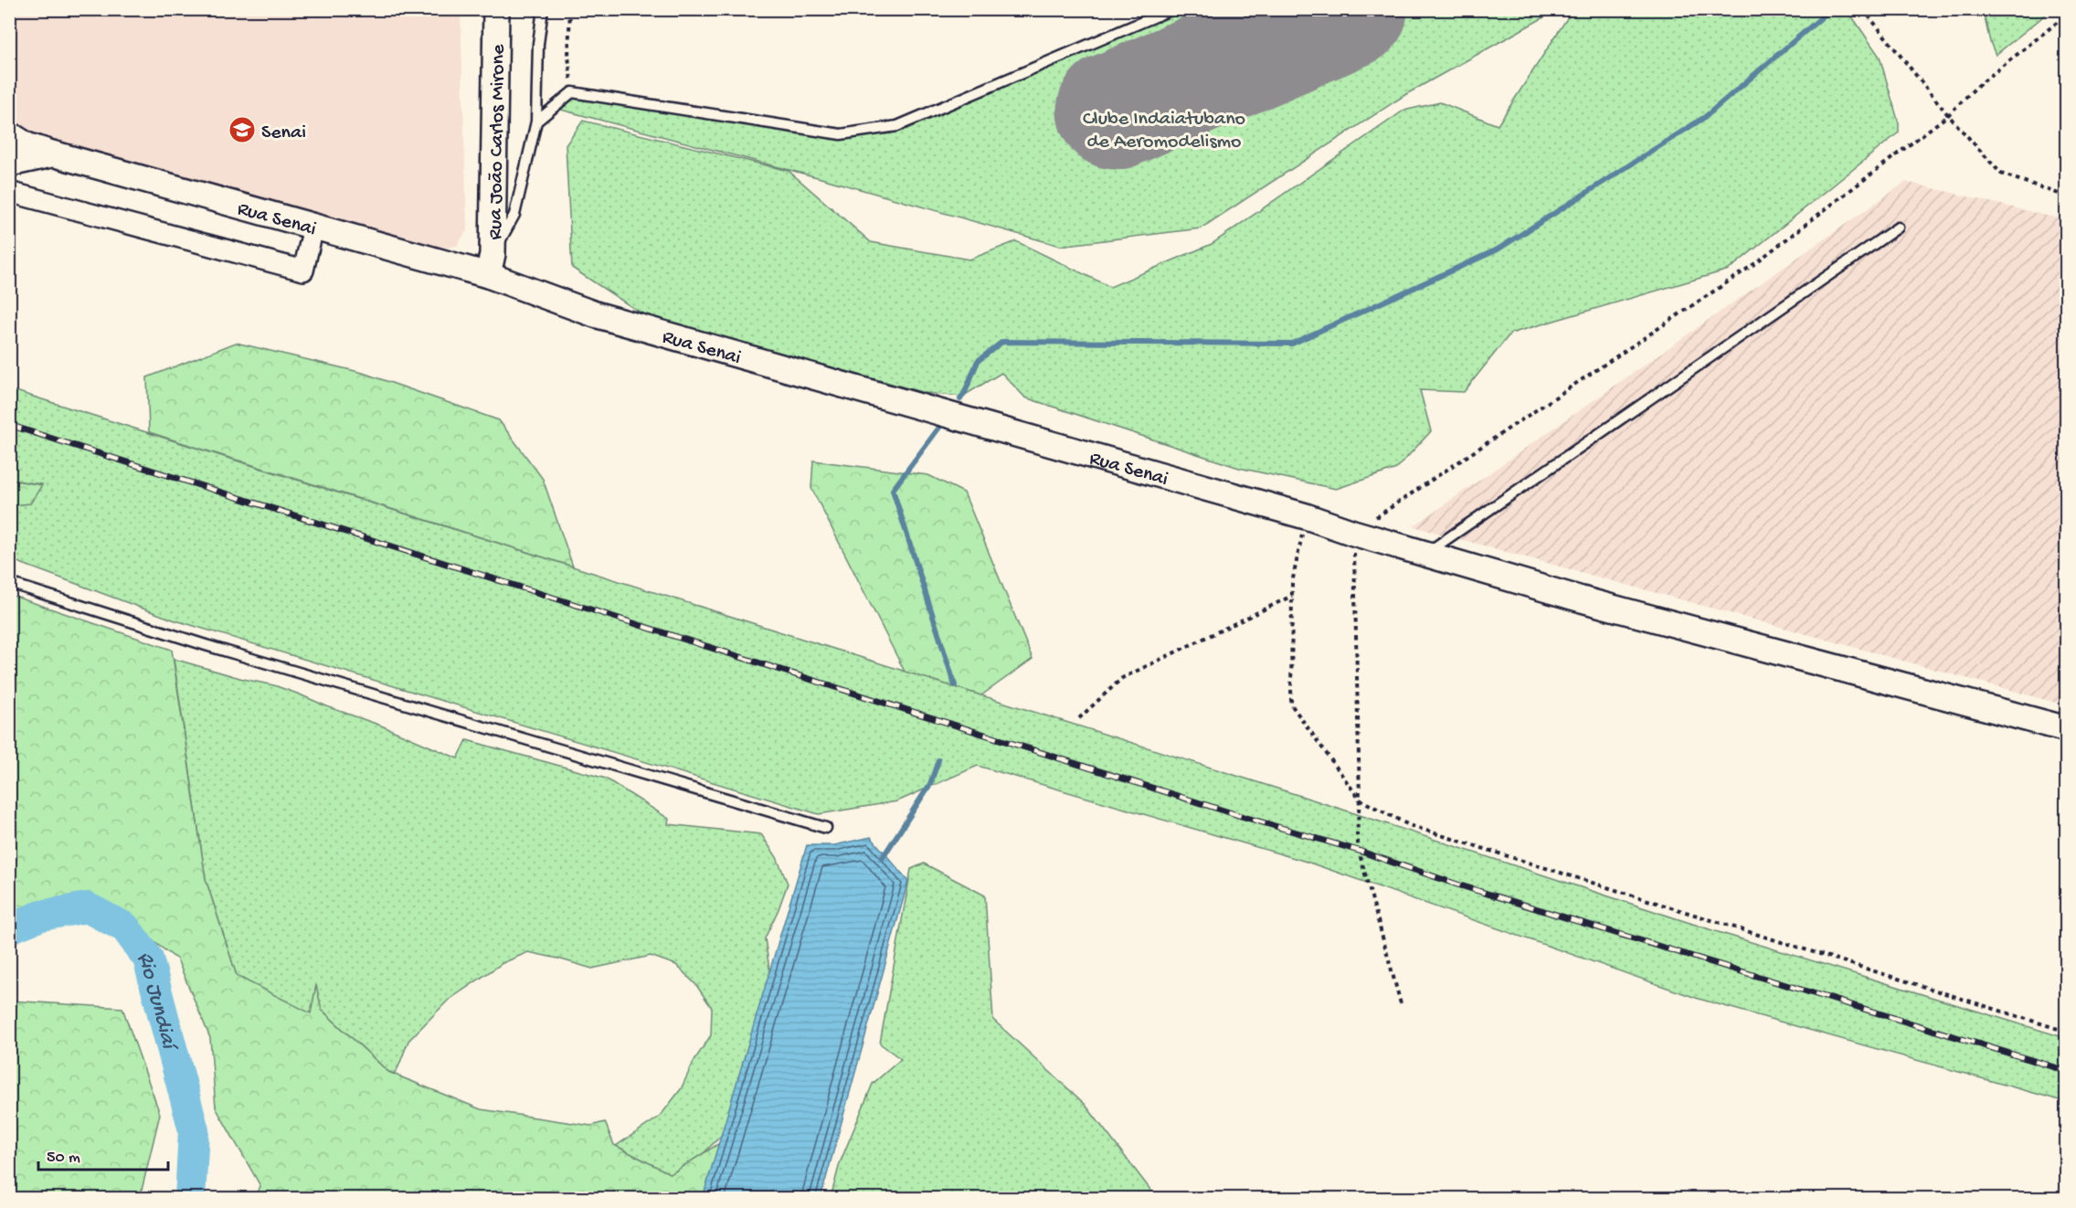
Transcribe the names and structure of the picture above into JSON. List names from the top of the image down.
{
  "streets": {
    "street": ["Rua João Carlos Mirone", "Rua Senai"]
  },
  "crossings": [
    ["Rua João Carlos Mirone", "Rua Senai"]
  ],
  "water": ["Rio Jundiaí"],
  "parks": ["Clube Indaiatubano de Aeromodelismo"],
  "places": {
    "school or university": ["Senai"]
  },
  "scale_bar": "50 m"
}
